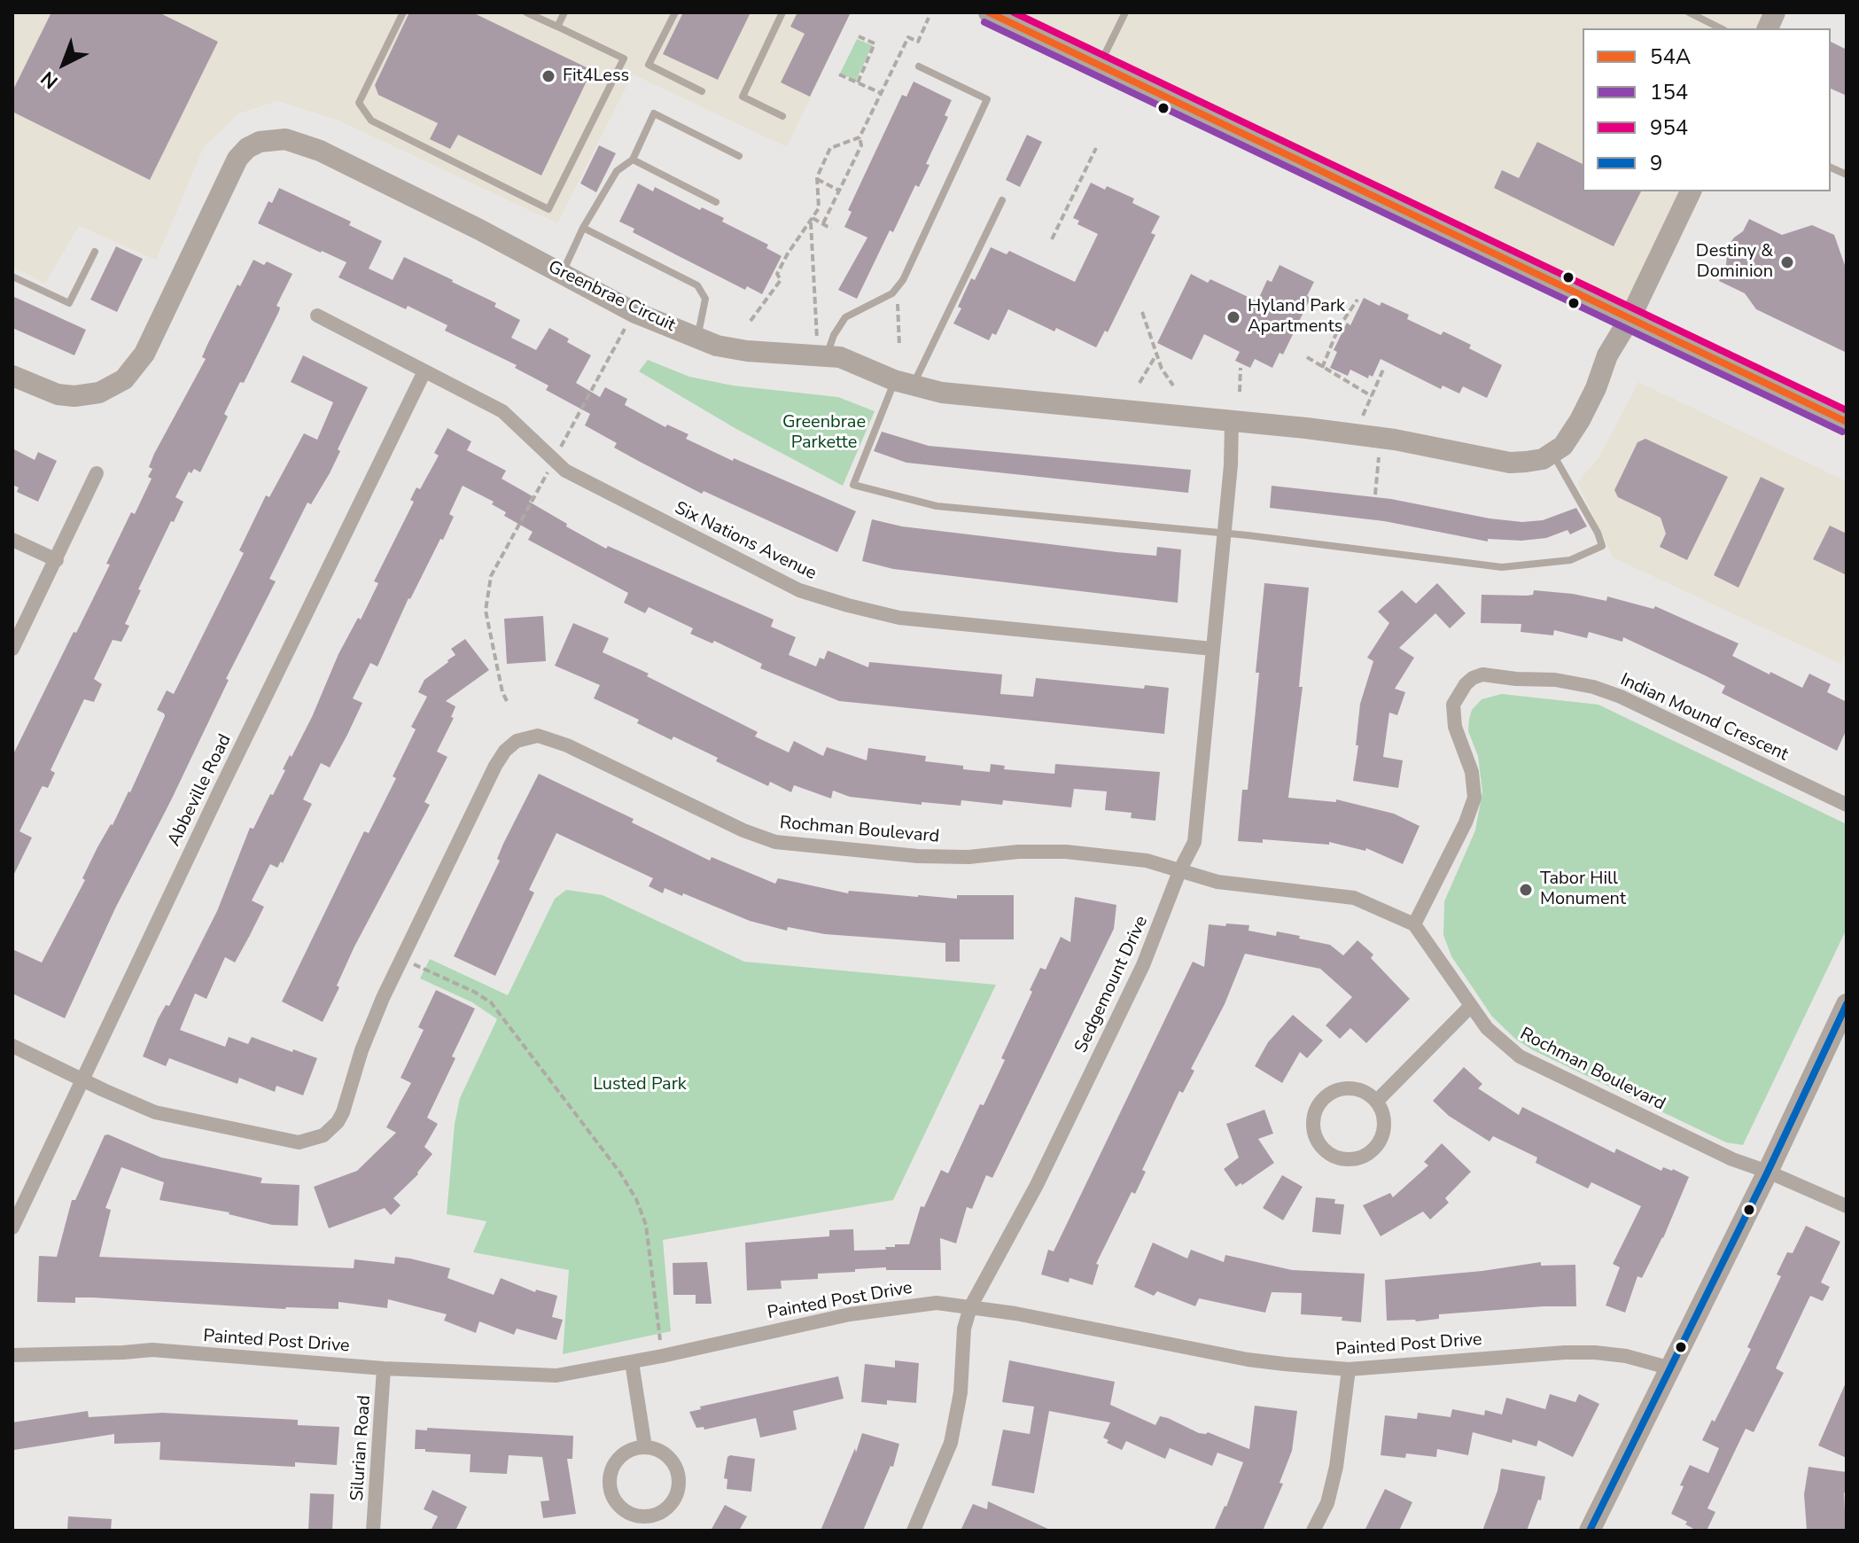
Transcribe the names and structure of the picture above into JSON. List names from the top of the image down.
{
  "streets": {
    "street": [
      "Greenbrae Circuit",
      "Six Nations Avenue",
      "Indian Mound Crescent",
      "Abbeville Road",
      "Rochman Boulevard",
      "Sedgemount Drive",
      "Painted Post Drive",
      "Silurian Road"
    ]
  },
  "crossings": [
    ["Greenbrae Circuit", "Sedgemount Drive"],
    ["Six Nations Avenue", "Abbeville Road"],
    ["Six Nations Avenue", "Sedgemount Drive"],
    ["Indian Mound Crescent", "Rochman Boulevard"],
    ["Abbeville Road", "Rochman Boulevard"],
    ["Rochman Boulevard", "Sedgemount Drive"],
    ["Sedgemount Drive", "Painted Post Drive"],
    ["Painted Post Drive", "Silurian Road"]
  ],
  "parks": ["Greenbrae Parkette", "Lusted Park"],
  "places": [
    "Fit4Less",
    "Destiny & Dominion",
    "Hyland Park Apartments",
    "Tabor Hill Monument"
  ],
  "lines": [
    "transit line 54A",
    "transit line 954",
    "transit line 154",
    "transit line 9"
  ],
  "legend": [
    "54A",
    "154",
    "954",
    "9"
  ],
  "north": "bottom left"
}
